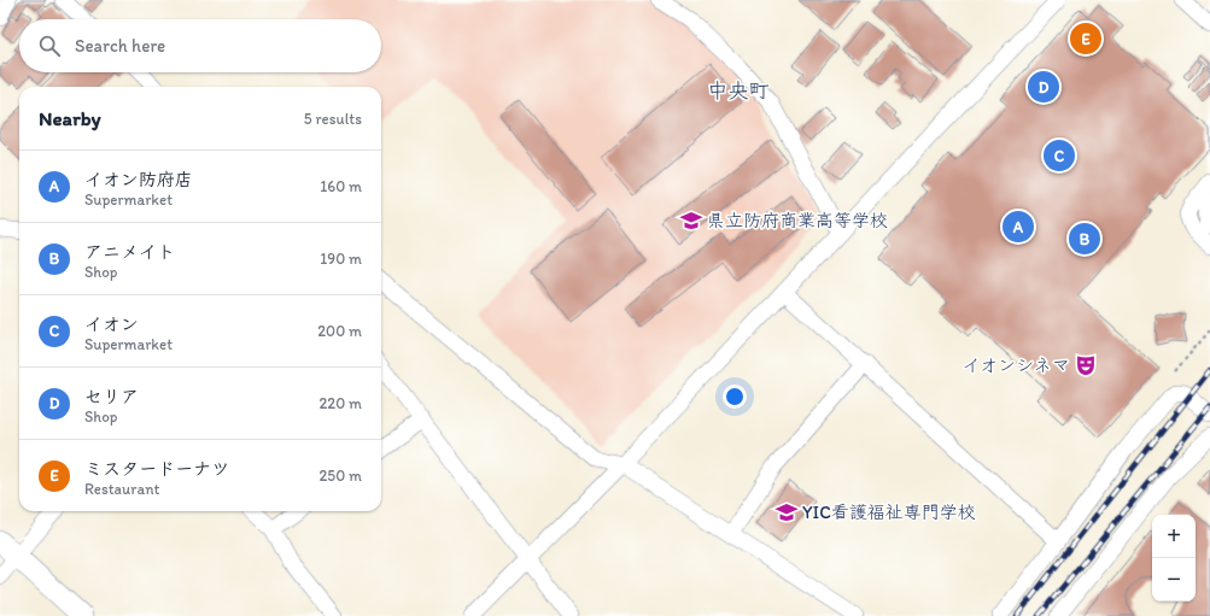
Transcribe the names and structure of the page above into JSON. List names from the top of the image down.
{
  "districts": ["中央町"],
  "places": {
    "school or university": ["県立防府商業高等学校", "YIC看護福祉専門学校"],
    "theatre": ["イオンシネマ"]
  },
  "page": {
    "search": "Search here",
    "pins": [
      "E",
      "D",
      "C",
      "A",
      "B"
    ],
    "heading": ["Nearby", "5 results"],
    "list": [
      {
        "mark": "A",
        "name": "イオン防府店",
        "note": "Supermarket",
        "value": "160 m"
      },
      {
        "mark": "B",
        "name": "アニメイト",
        "note": "Shop",
        "value": "190 m"
      },
      {
        "mark": "C",
        "name": "イオン",
        "note": "Supermarket",
        "value": "200 m"
      },
      {
        "mark": "D",
        "name": "セリア",
        "note": "Shop",
        "value": "220 m"
      },
      {
        "mark": "E",
        "name": "ミスタードーナツ",
        "note": "Restaurant",
        "value": "250 m"
      }
    ],
    "map_buttons": ["+", "−"]
  }
}
